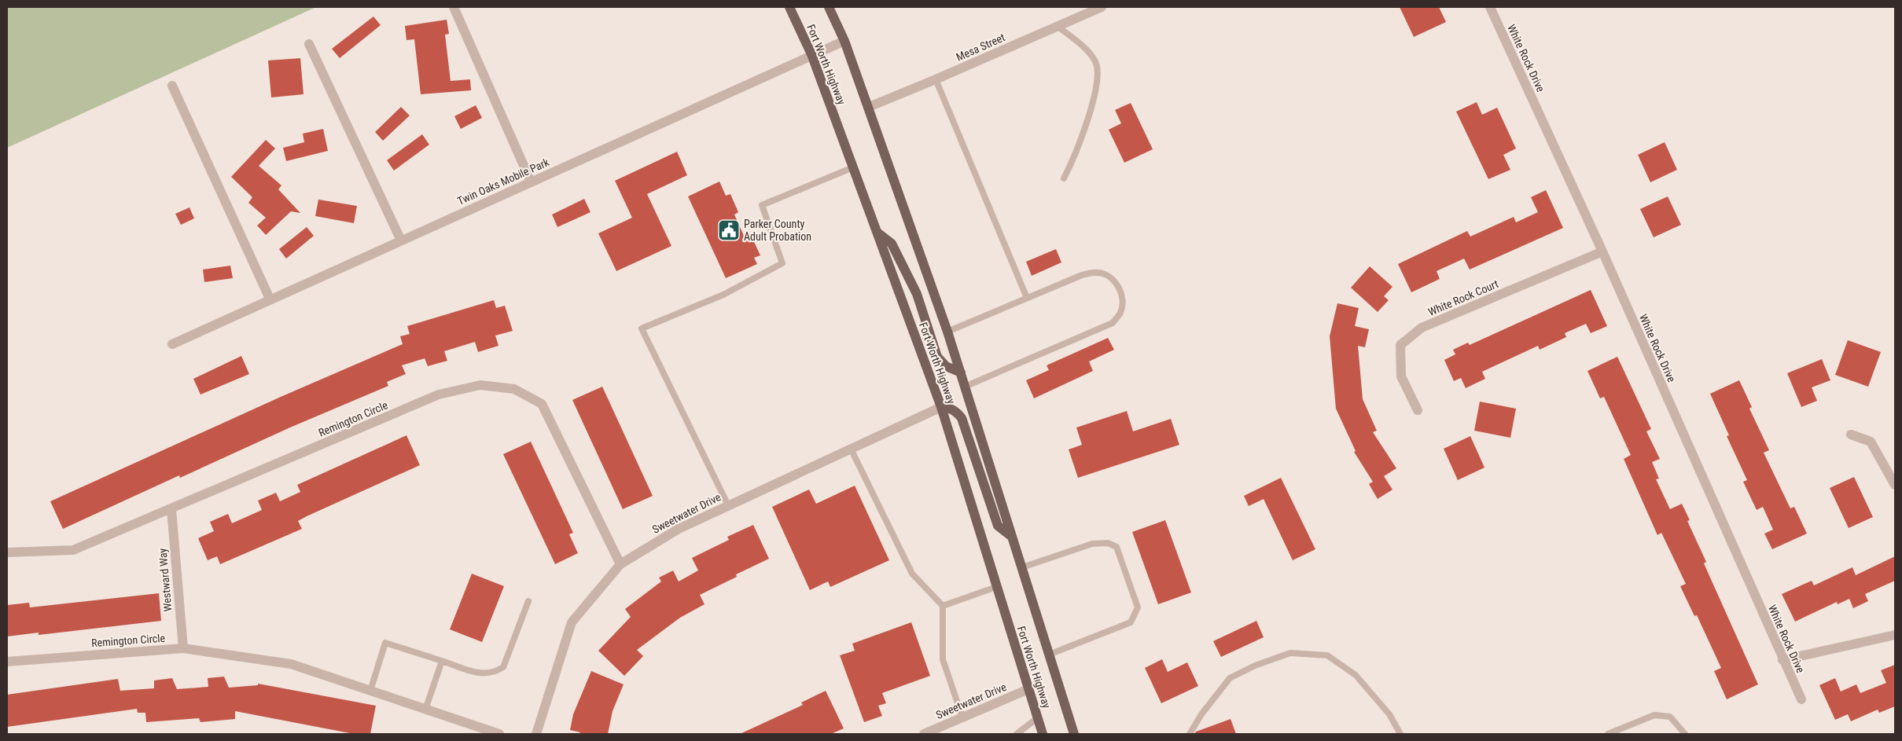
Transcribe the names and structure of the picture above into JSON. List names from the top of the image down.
{
  "streets": {
    "main road": ["Fort Worth Highway"],
    "street": [
      "Mesa Street",
      "White Rock Drive",
      "Twin Oaks Mobile Park",
      "White Rock Court",
      "Remington Circle",
      "Sweetwater Drive",
      "Westward Way"
    ]
  },
  "crossings": [
    ["Mesa Street", "Fort Worth Highway"],
    ["White Rock Drive", "White Rock Court"],
    ["Fort Worth Highway", "Twin Oaks Mobile Park"],
    ["Fort Worth Highway", "Sweetwater Drive"],
    ["Remington Circle", "Sweetwater Drive"],
    ["Remington Circle", "Westward Way"]
  ],
  "places": {
    "public building": ["Parker County Adult Probation"]
  }
}
